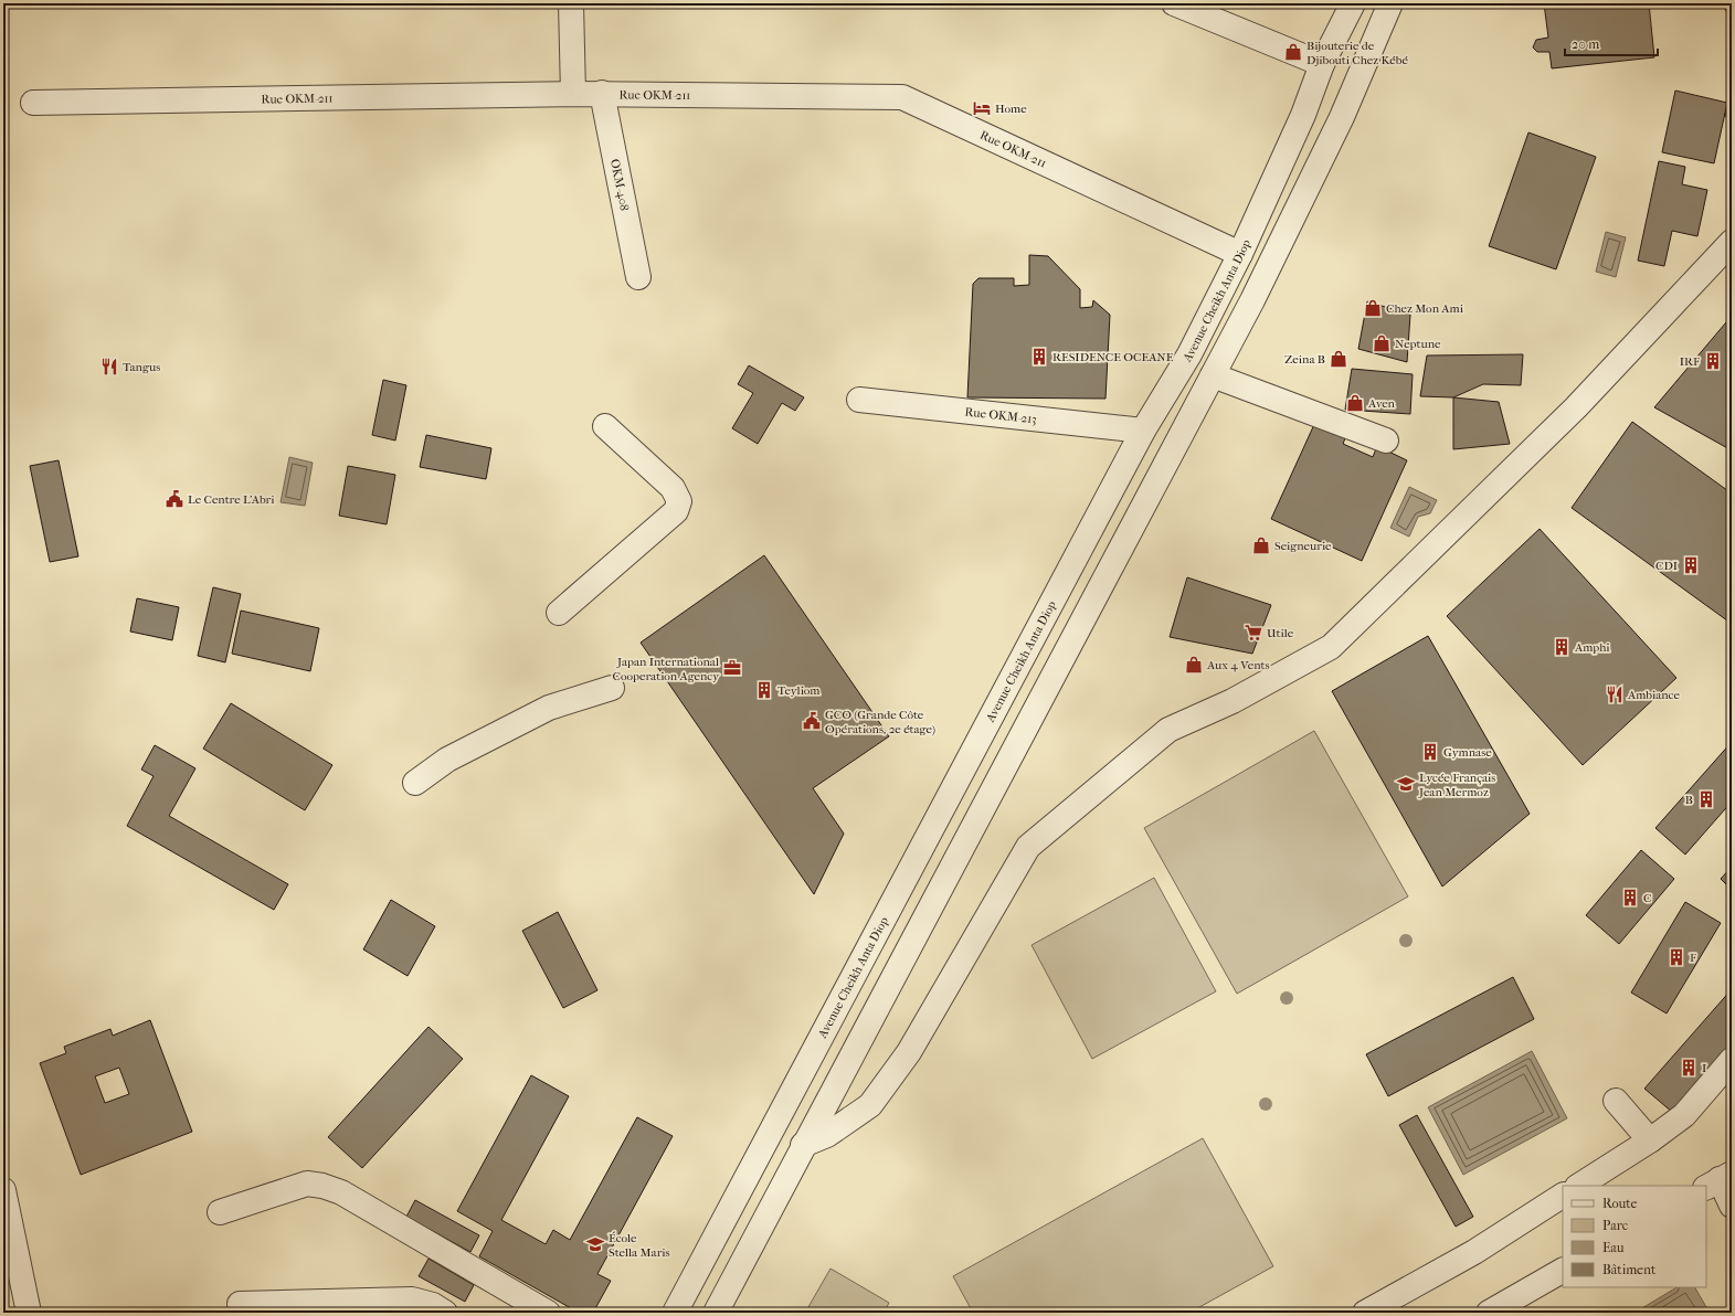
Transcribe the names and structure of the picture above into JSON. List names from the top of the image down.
{
  "streets": {
    "street": [
      "Rue OKM-211",
      "OKM-408",
      "Avenue Cheikh Anta Diop",
      "Rue OKM-213"
    ]
  },
  "crossings": [
    ["Rue OKM-211", "OKM-408"],
    ["Rue OKM-211", "Avenue Cheikh Anta Diop"],
    ["Avenue Cheikh Anta Diop", "Rue OKM-213"]
  ],
  "places": {
    "shop": [
      "Bijouterie de Djibouti Chez Kébé",
      "Chez Mon Ami",
      "Neptune",
      "Zeina B",
      "Aven",
      "Seigneurie",
      "Aux 4 Vents"
    ],
    "hotel": ["Home"],
    "building": [
      "RESIDENCE OCEANE",
      "IRF",
      "CDI",
      "Amphi",
      "Teyliom",
      "Gymnase",
      "B",
      "C",
      "F",
      "I"
    ],
    "restaurant": ["Tangus", "Ambiance"],
    "public building": ["Le Centre L'Abri", "GCO (Grande Côte Opérations, 2e étage)"],
    "supermarket": ["Utile"],
    "office": ["Japan International Cooperation Agency"],
    "school or university": ["Lycée Français Jean Mermoz", "École Stella Maris"]
  },
  "legend": [
    "Route",
    "Parc",
    "Eau",
    "Bâtiment"
  ],
  "scale_bar": "20 m"
}
